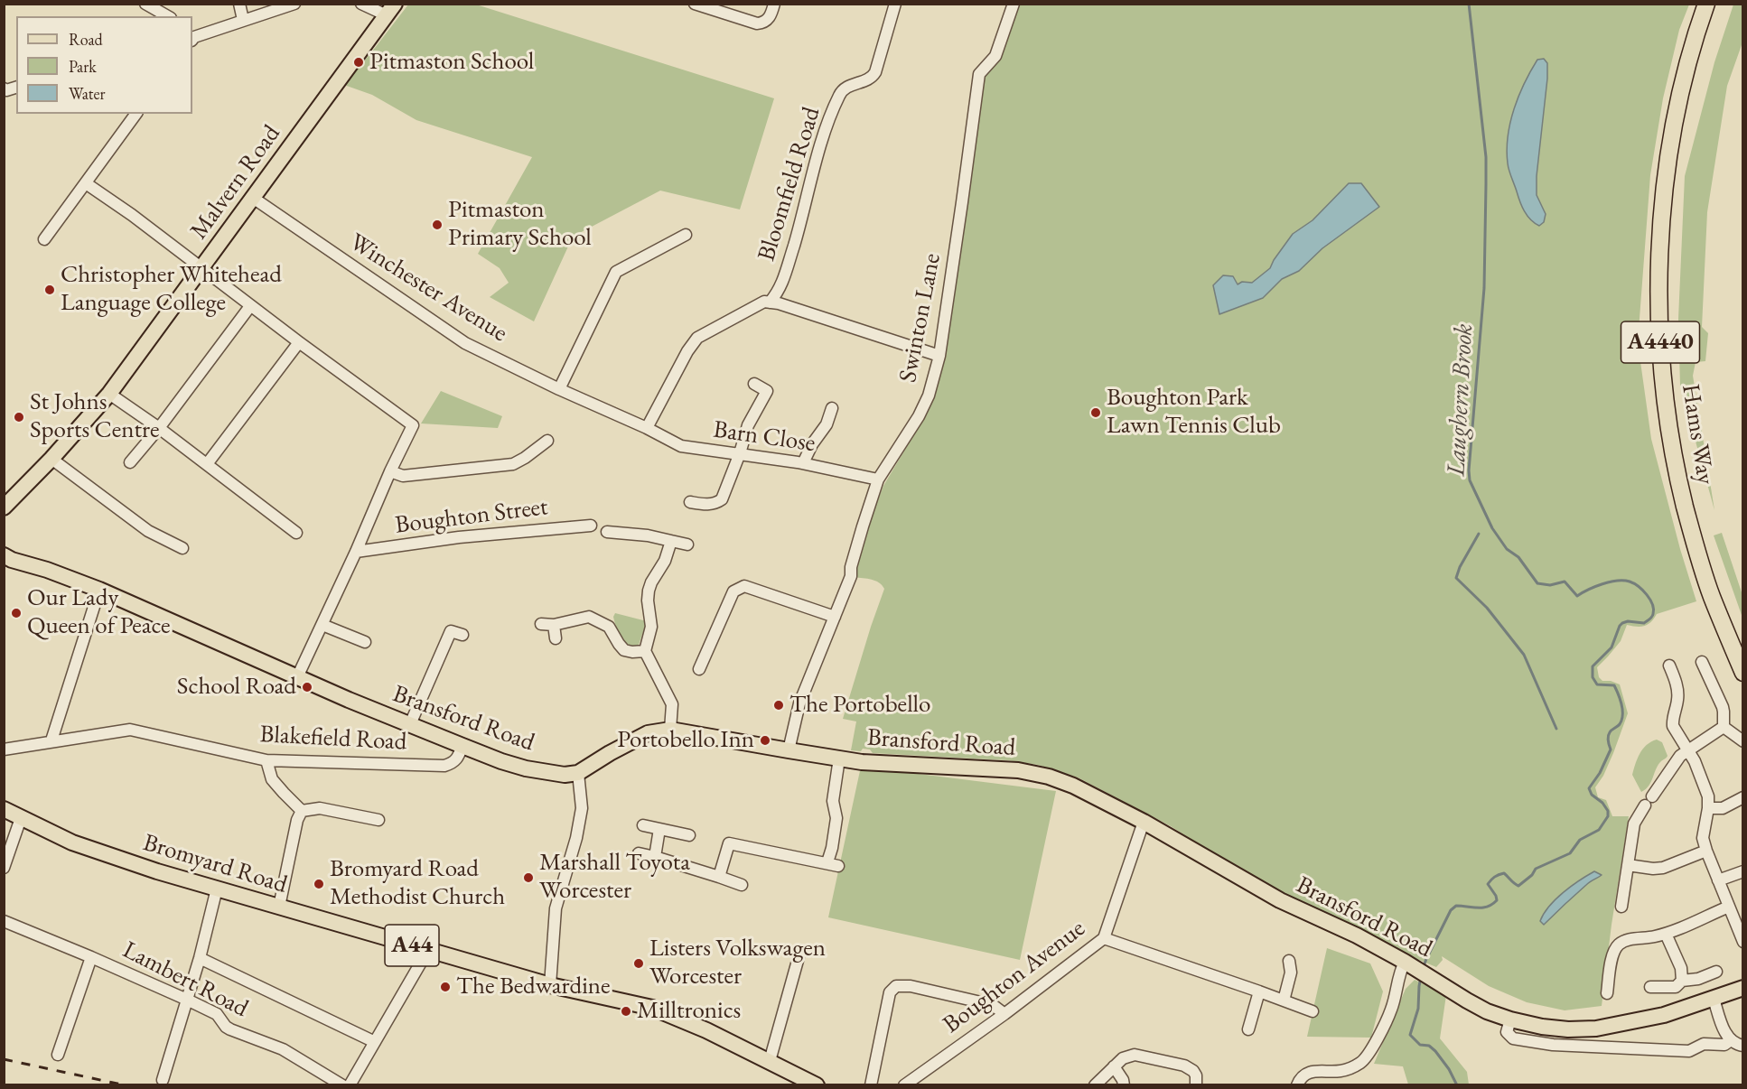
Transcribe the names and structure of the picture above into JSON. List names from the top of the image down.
{
  "streets": {
    "highway": ["A4440", "Hams Way"],
    "main road": [
      "Malvern Road",
      "Bransford Road",
      "Bromyard Road",
      "A44"
    ],
    "street": [
      "Bloomfield Road",
      "Winchester Avenue",
      "Swinton Lane",
      "Barn Close",
      "Boughton Street",
      "Blakefield Road",
      "Boughton Avenue",
      "Lambert Road"
    ]
  },
  "crossings": [
    ["Malvern Road", "Winchester Avenue"],
    ["Winchester Avenue", "Barn Close"],
    ["Swinton Lane", "Barn Close"],
    ["Swinton Lane", "Bransford Road"],
    ["Bransford Road", "Blakefield Road"],
    ["Bransford Road", "Boughton Avenue"]
  ],
  "water": ["Laughern Brook"],
  "places": [
    "Pitmaston School",
    "Pitmaston Primary School",
    "Christopher Whitehead Language College",
    "Boughton Park Lawn Tennis Club",
    "St Johns Sports Centre",
    "Our Lady Queen of Peace",
    "School Road",
    "The Portobello",
    "Portobello Inn",
    "Marshall Toyota Worcester",
    "Bromyard Road Methodist Church",
    "Listers Volkswagen Worcester",
    "The Bedwardine",
    "Milltronics"
  ],
  "legend": ["Road", "Park", "Water"]
}
